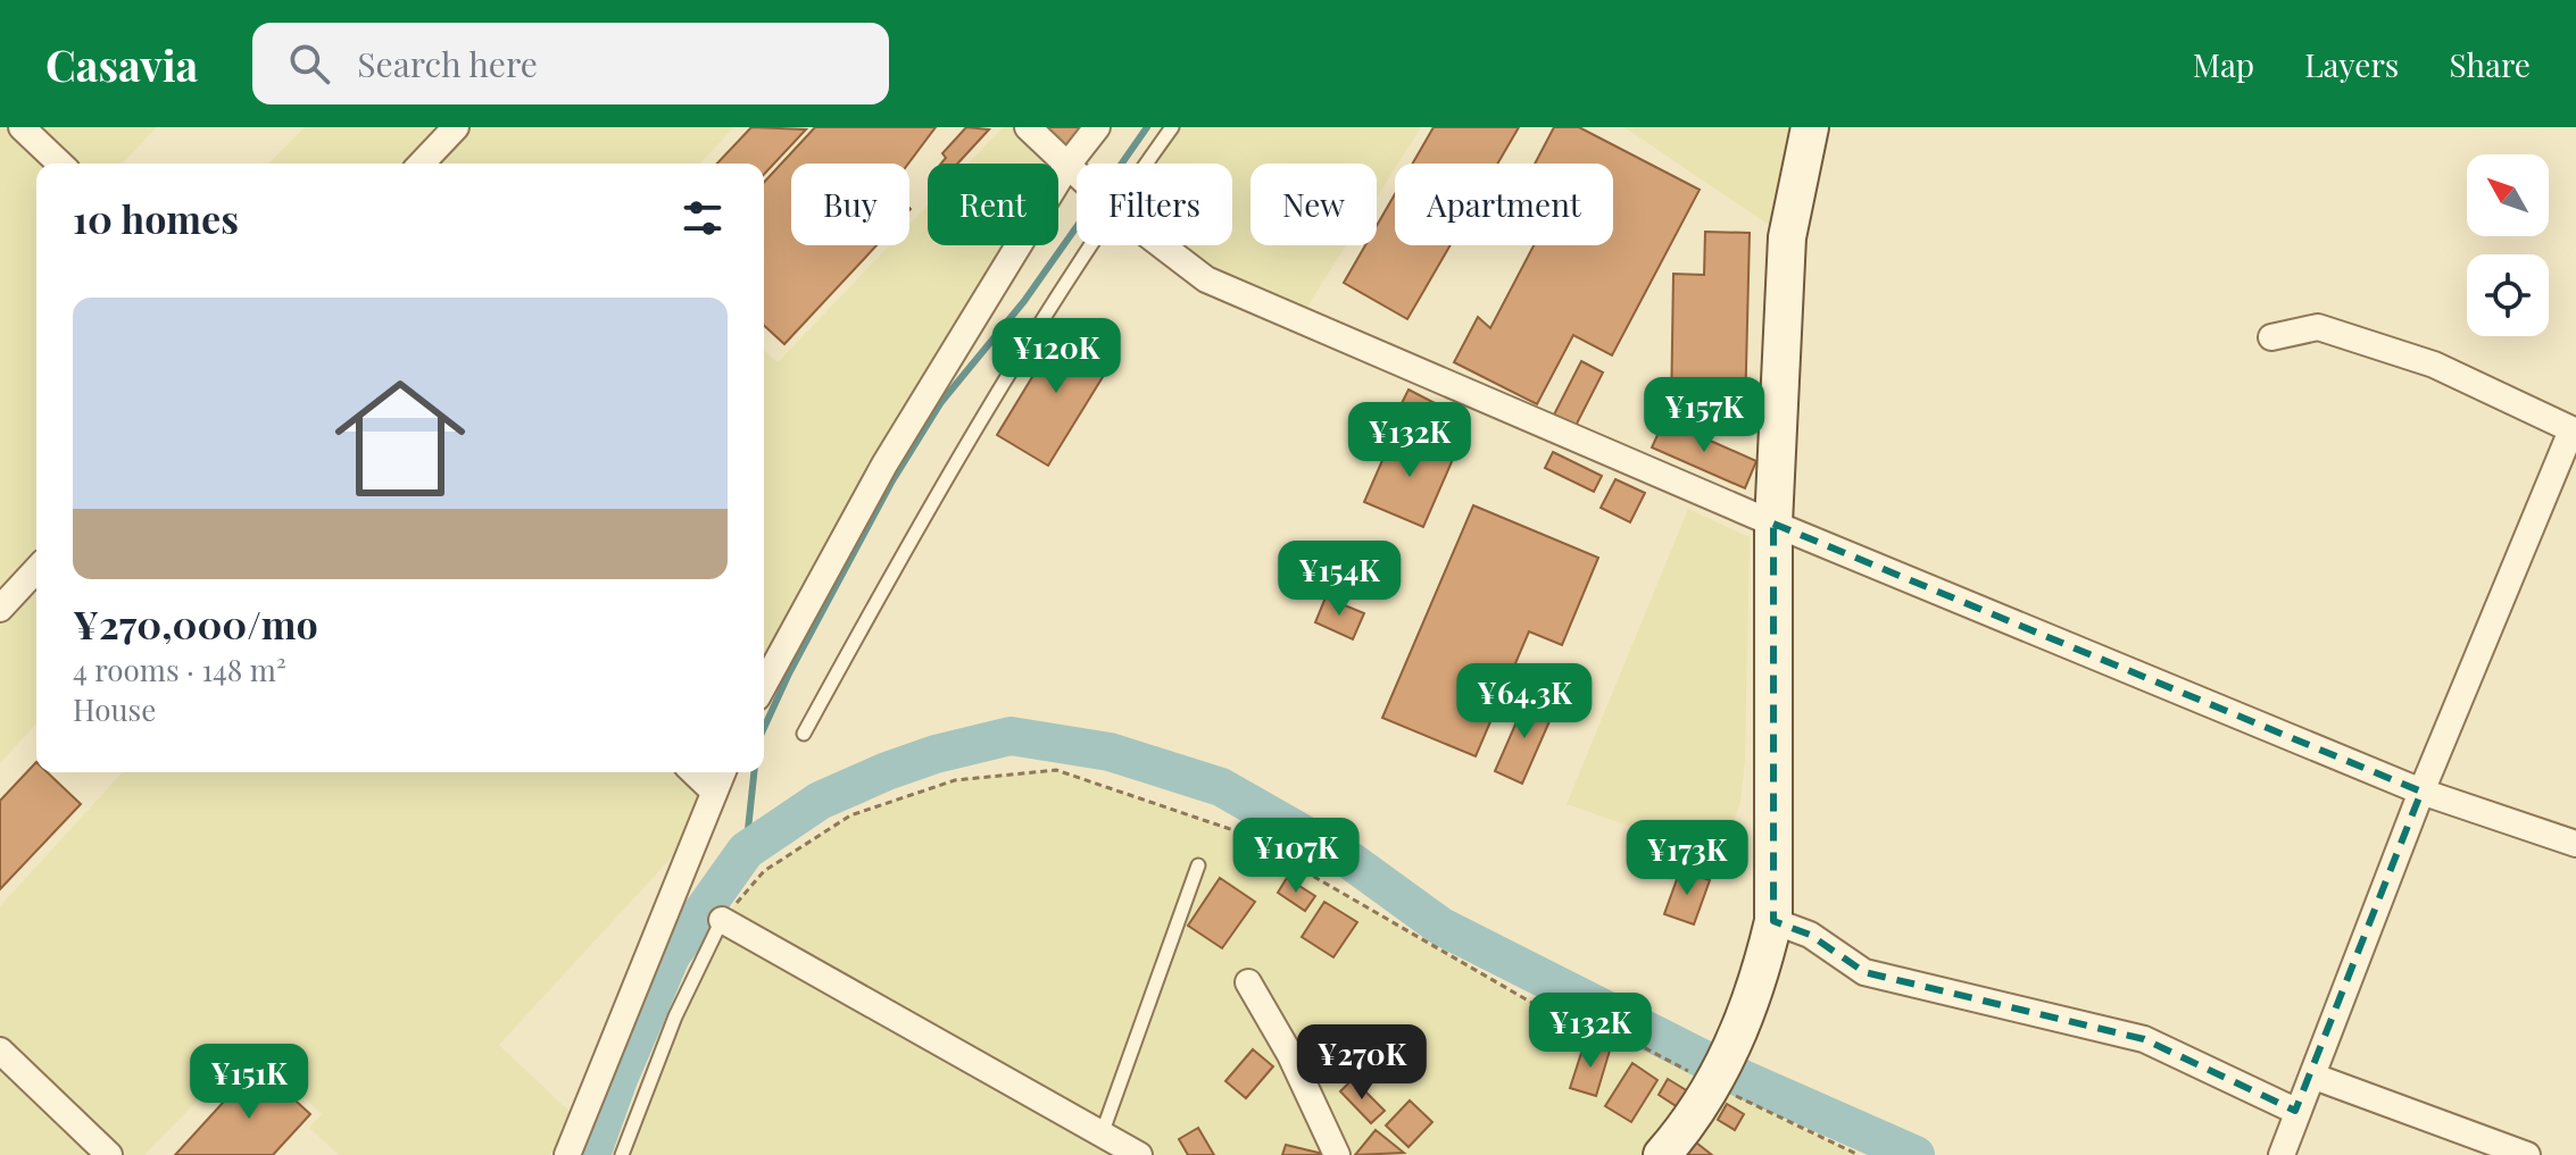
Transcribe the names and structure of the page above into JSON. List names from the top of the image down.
{
  "north": "top left",
  "page": {
    "header": "Casavia",
    "search": "Search here",
    "nav": ["Map", "Layers", "Share"],
    "chip": [
      "Buy",
      "Rent",
      "Filters",
      "New",
      "Apartment"
    ],
    "heading": "10 homes",
    "list": [
      {
        "name": "¥270,000/mo",
        "note": "4 rooms · 148 m² · House"
      }
    ],
    "price": [
      "¥120K",
      "¥157K",
      "¥132K",
      "¥154K",
      "¥64.3K",
      "¥107K",
      "¥173K",
      "¥132K",
      "¥270K",
      "¥151K"
    ]
  }
}
